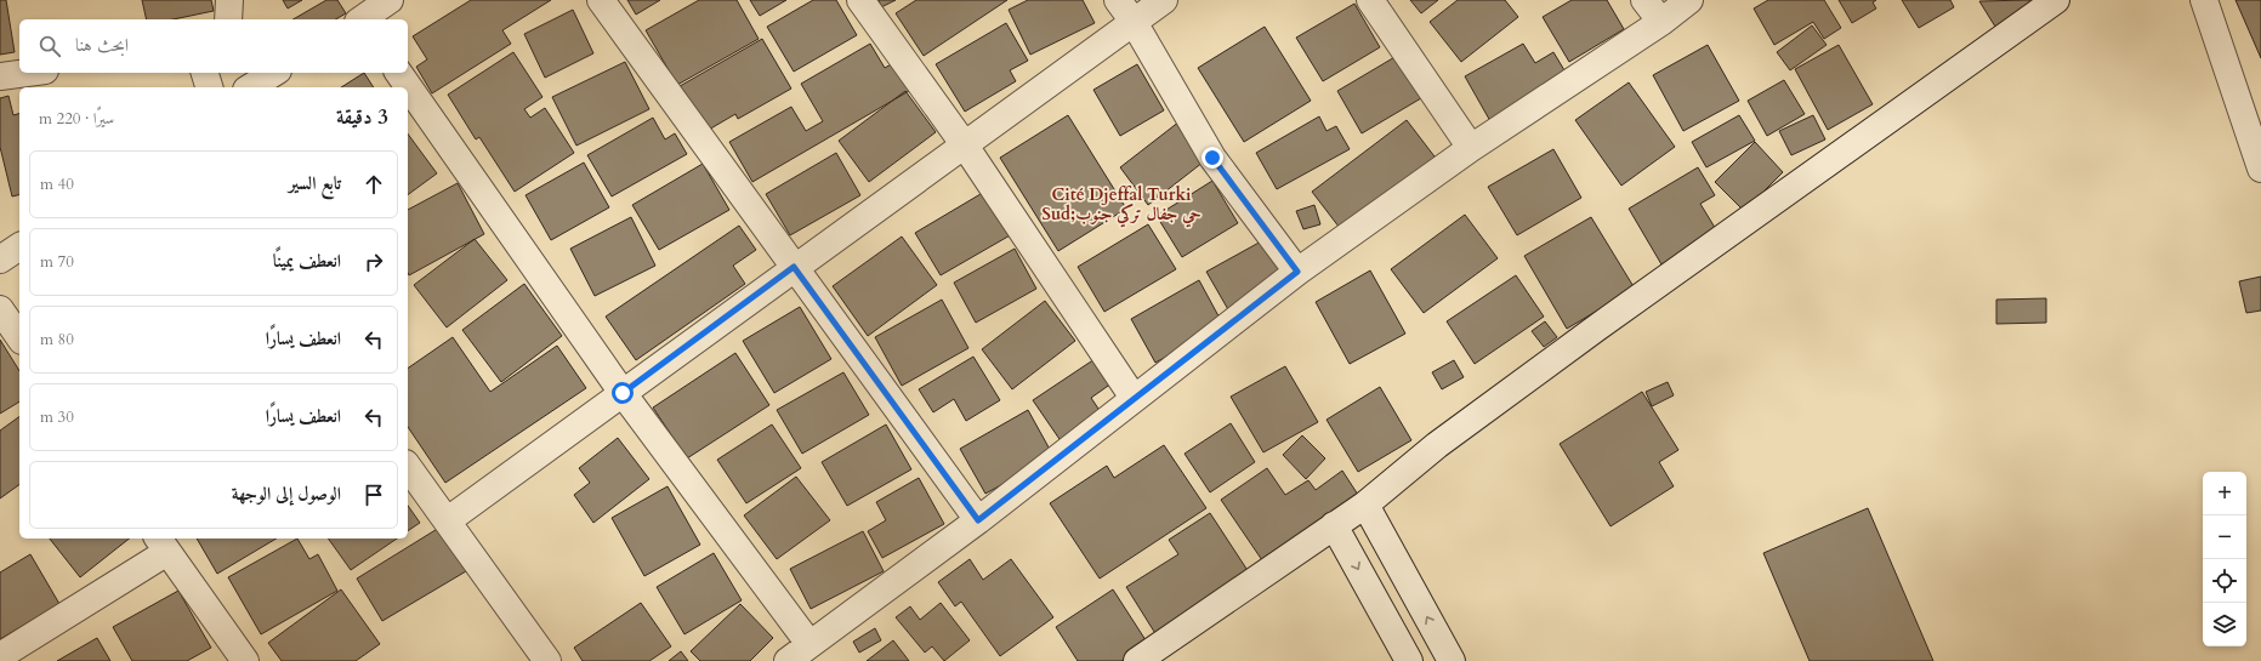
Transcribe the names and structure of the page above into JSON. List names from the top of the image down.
{
  "districts": ["Cité Djeffal Turki Sud;حي جفال تركي جنوب"],
  "page": {
    "search": "ابحث هنا",
    "heading": ["3 دقيقة", "سيرًا · 220 m"],
    "list": [
      ["تابع السير", "40 m"],
      ["انعطف يمينًا", "70 m"],
      ["انعطف يسارًا", "80 m"],
      ["انعطف يسارًا", "30 m"],
      "الوصول إلى الوجهة"
    ],
    "map_buttons": ["+", "−"]
  }
}
